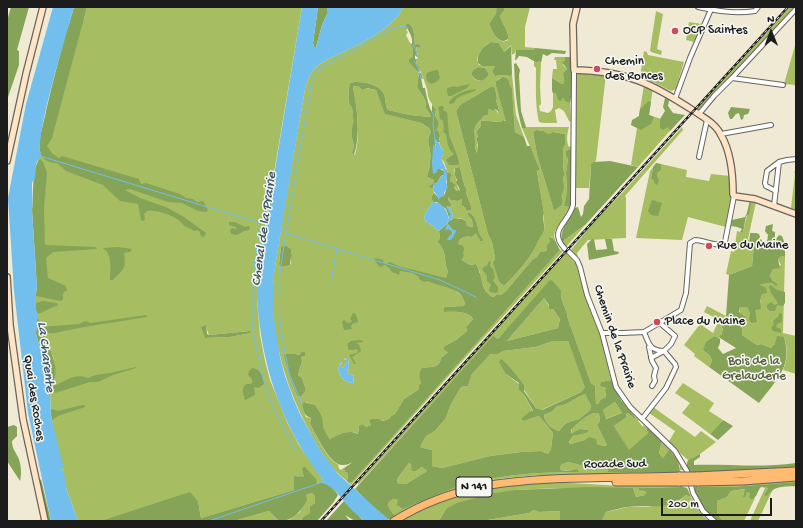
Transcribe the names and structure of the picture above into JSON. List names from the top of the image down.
{
  "streets": {
    "highway": ["Rocade Sud", "N 141"],
    "street": ["Chemin de la Prairie", "Quai des Roches"]
  },
  "crossings": [
    ["Rocade Sud", "N 141"]
  ],
  "water": ["Chenal de la Prairie", "La Charente"],
  "parks": ["Bois de la Grelauderie"],
  "places": [
    "OCP Saintes",
    "Chemin des Ronces",
    "Rue du Maine",
    "Place du Maine"
  ],
  "scale_bar": "200 m",
  "north": "top"
}
